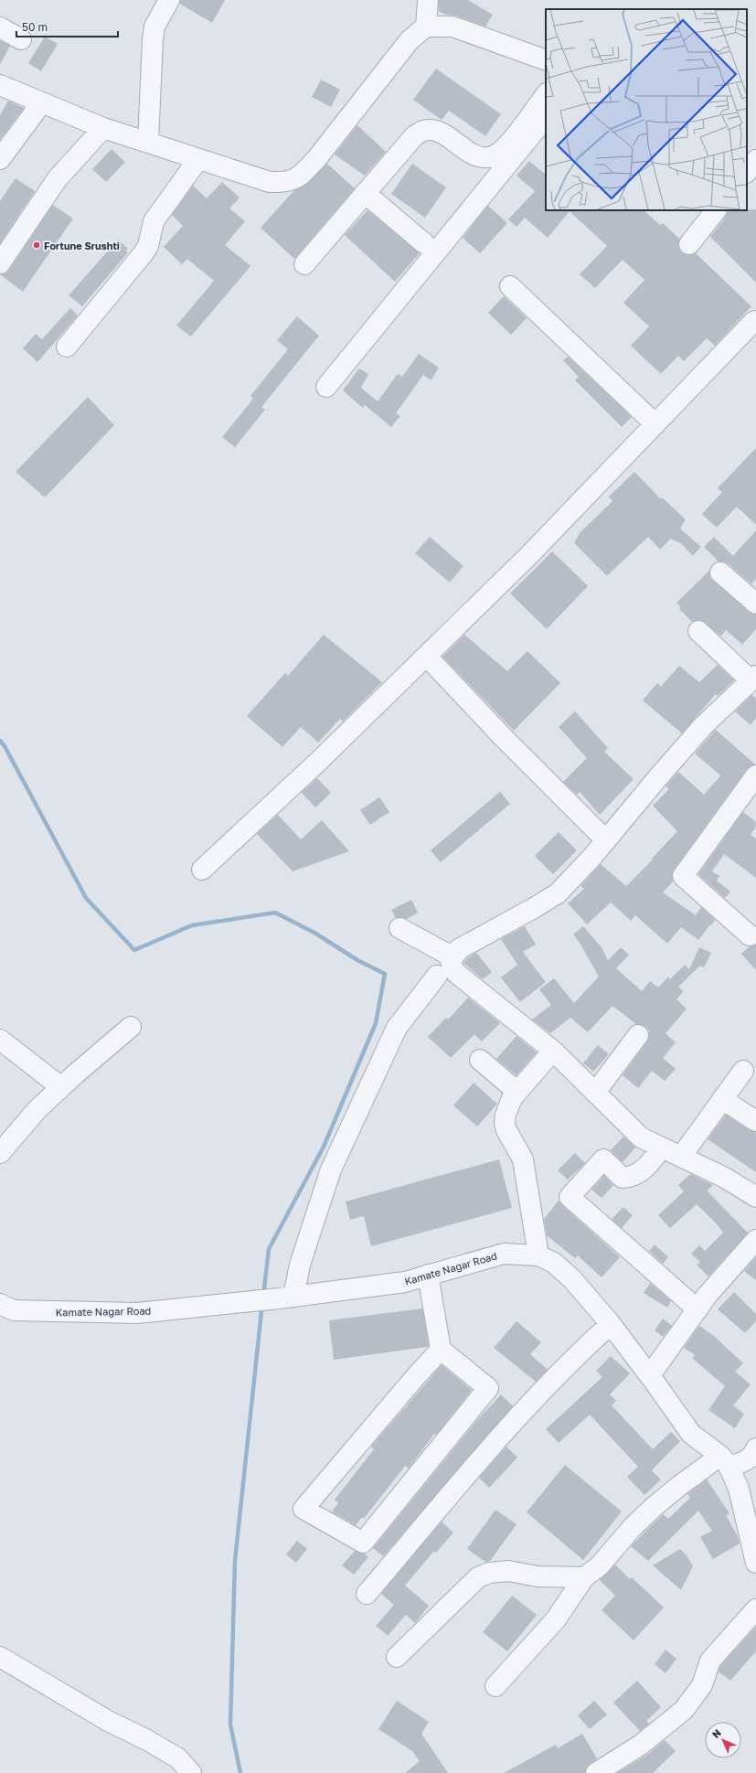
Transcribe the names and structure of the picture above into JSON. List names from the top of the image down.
{
  "streets": {
    "street": ["Kamate Nagar Road"]
  },
  "places": ["Fortune Srushti"],
  "scale_bar": "50 m",
  "north": "top left"
}
